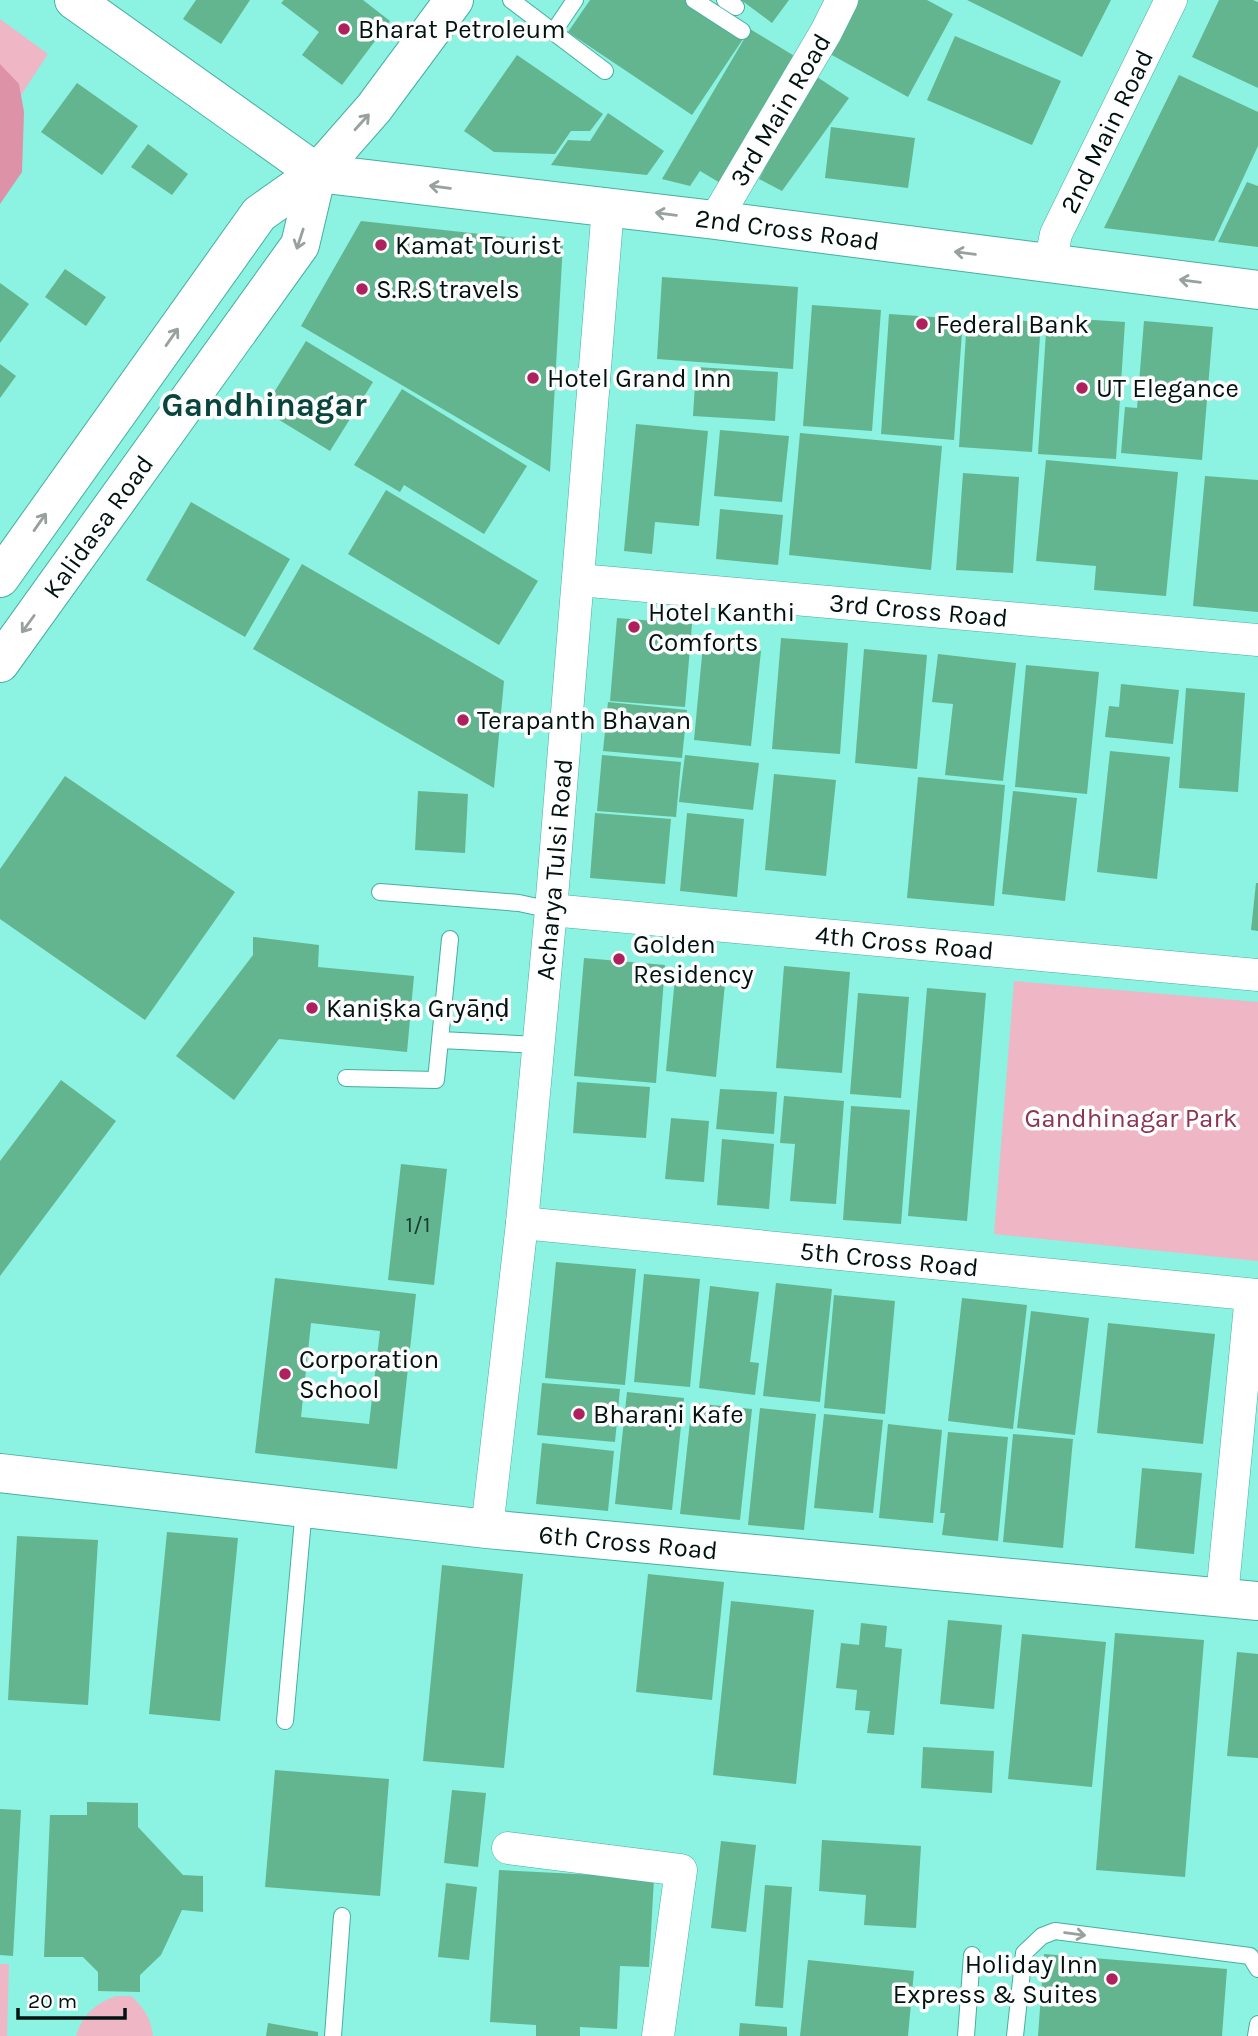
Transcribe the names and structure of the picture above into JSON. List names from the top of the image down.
{
  "streets": {
    "street": [
      "3rd Main Road",
      "2nd Main Road",
      "2nd Cross Road",
      "Kalidasa Road",
      "3rd Cross Road",
      "Acharya Tulsi Road",
      "4th Cross Road",
      "5th Cross Road",
      "6th Cross Road"
    ]
  },
  "crossings": [
    ["3rd Main Road", "2nd Cross Road"],
    ["2nd Main Road", "2nd Cross Road"],
    ["2nd Cross Road", "Kalidasa Road"],
    ["2nd Cross Road", "Acharya Tulsi Road"],
    ["3rd Cross Road", "Acharya Tulsi Road"],
    ["Acharya Tulsi Road", "4th Cross Road"],
    ["Acharya Tulsi Road", "5th Cross Road"],
    ["Acharya Tulsi Road", "6th Cross Road"]
  ],
  "one_way": ["2nd Cross Road"],
  "districts": ["Gandhinagar"],
  "parks": ["Gandhinagar Park"],
  "places": [
    "Bharat Petroleum",
    "Kamat Tourist",
    "S.R.S travels",
    "Federal Bank",
    "Hotel Grand Inn",
    "UT Elegance",
    "Hotel Kanthi Comforts",
    "Terapanth Bhavan",
    "Golden Residency",
    "Kaniṣka Gryāṇḍ",
    "Corporation School",
    "Bharaṇi Kafe",
    "Holiday Inn Express & Suites"
  ],
  "house_numbers": ["1/1"],
  "scale_bar": "20 m"
}
